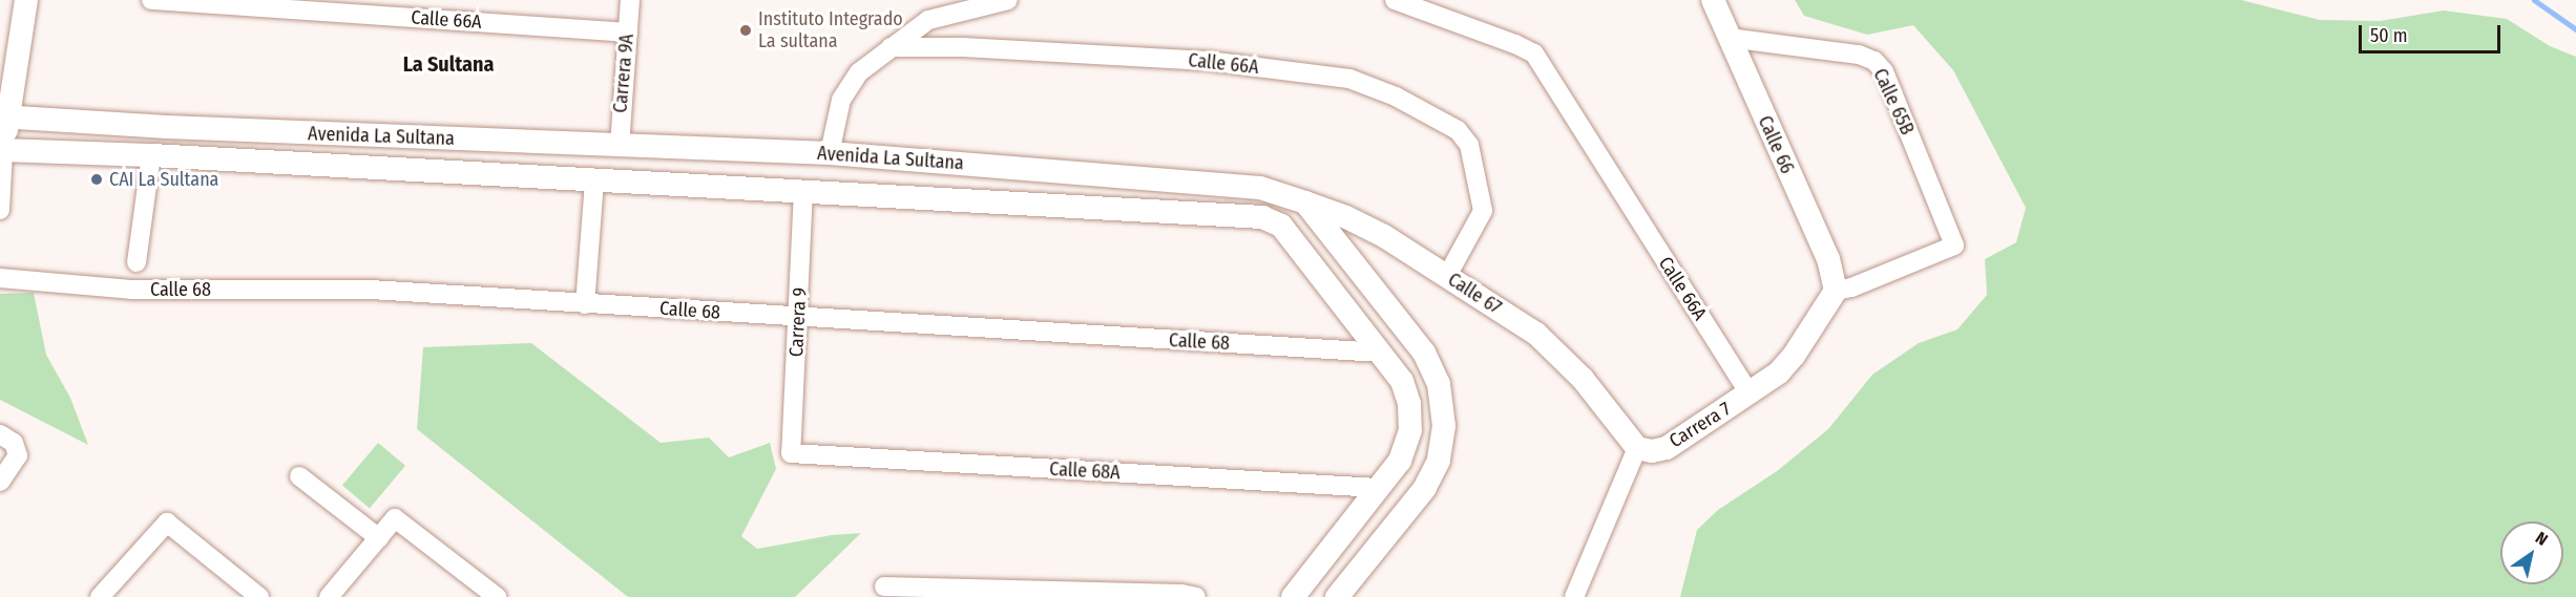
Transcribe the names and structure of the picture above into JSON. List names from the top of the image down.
{
  "streets": {
    "street": [
      "Calle 66A",
      "Carrera 9A",
      "Calle 65B",
      "Avenida La Sultana",
      "Calle 66",
      "Calle 68",
      "Calle 67",
      "Carrera 9",
      "Carrera 7",
      "Calle 68A"
    ]
  },
  "crossings": [
    ["Calle 66A", "Carrera 9A"],
    ["Calle 66A", "Calle 67"],
    ["Calle 66A", "Carrera 7"],
    ["Carrera 9A", "Avenida La Sultana"],
    ["Calle 65B", "Calle 66"],
    ["Calle 65B", "Carrera 7"],
    ["Avenida La Sultana", "Calle 67"],
    ["Avenida La Sultana", "Carrera 9"],
    ["Calle 66", "Carrera 7"],
    ["Calle 68", "Carrera 9"],
    ["Calle 67", "Carrera 7"],
    ["Carrera 9", "Calle 68A"]
  ],
  "districts": ["La Sultana"],
  "places": ["Instituto Integrado La sultana", "CAI La Sultana"],
  "scale_bar": "50 m",
  "north": "top right"
}
